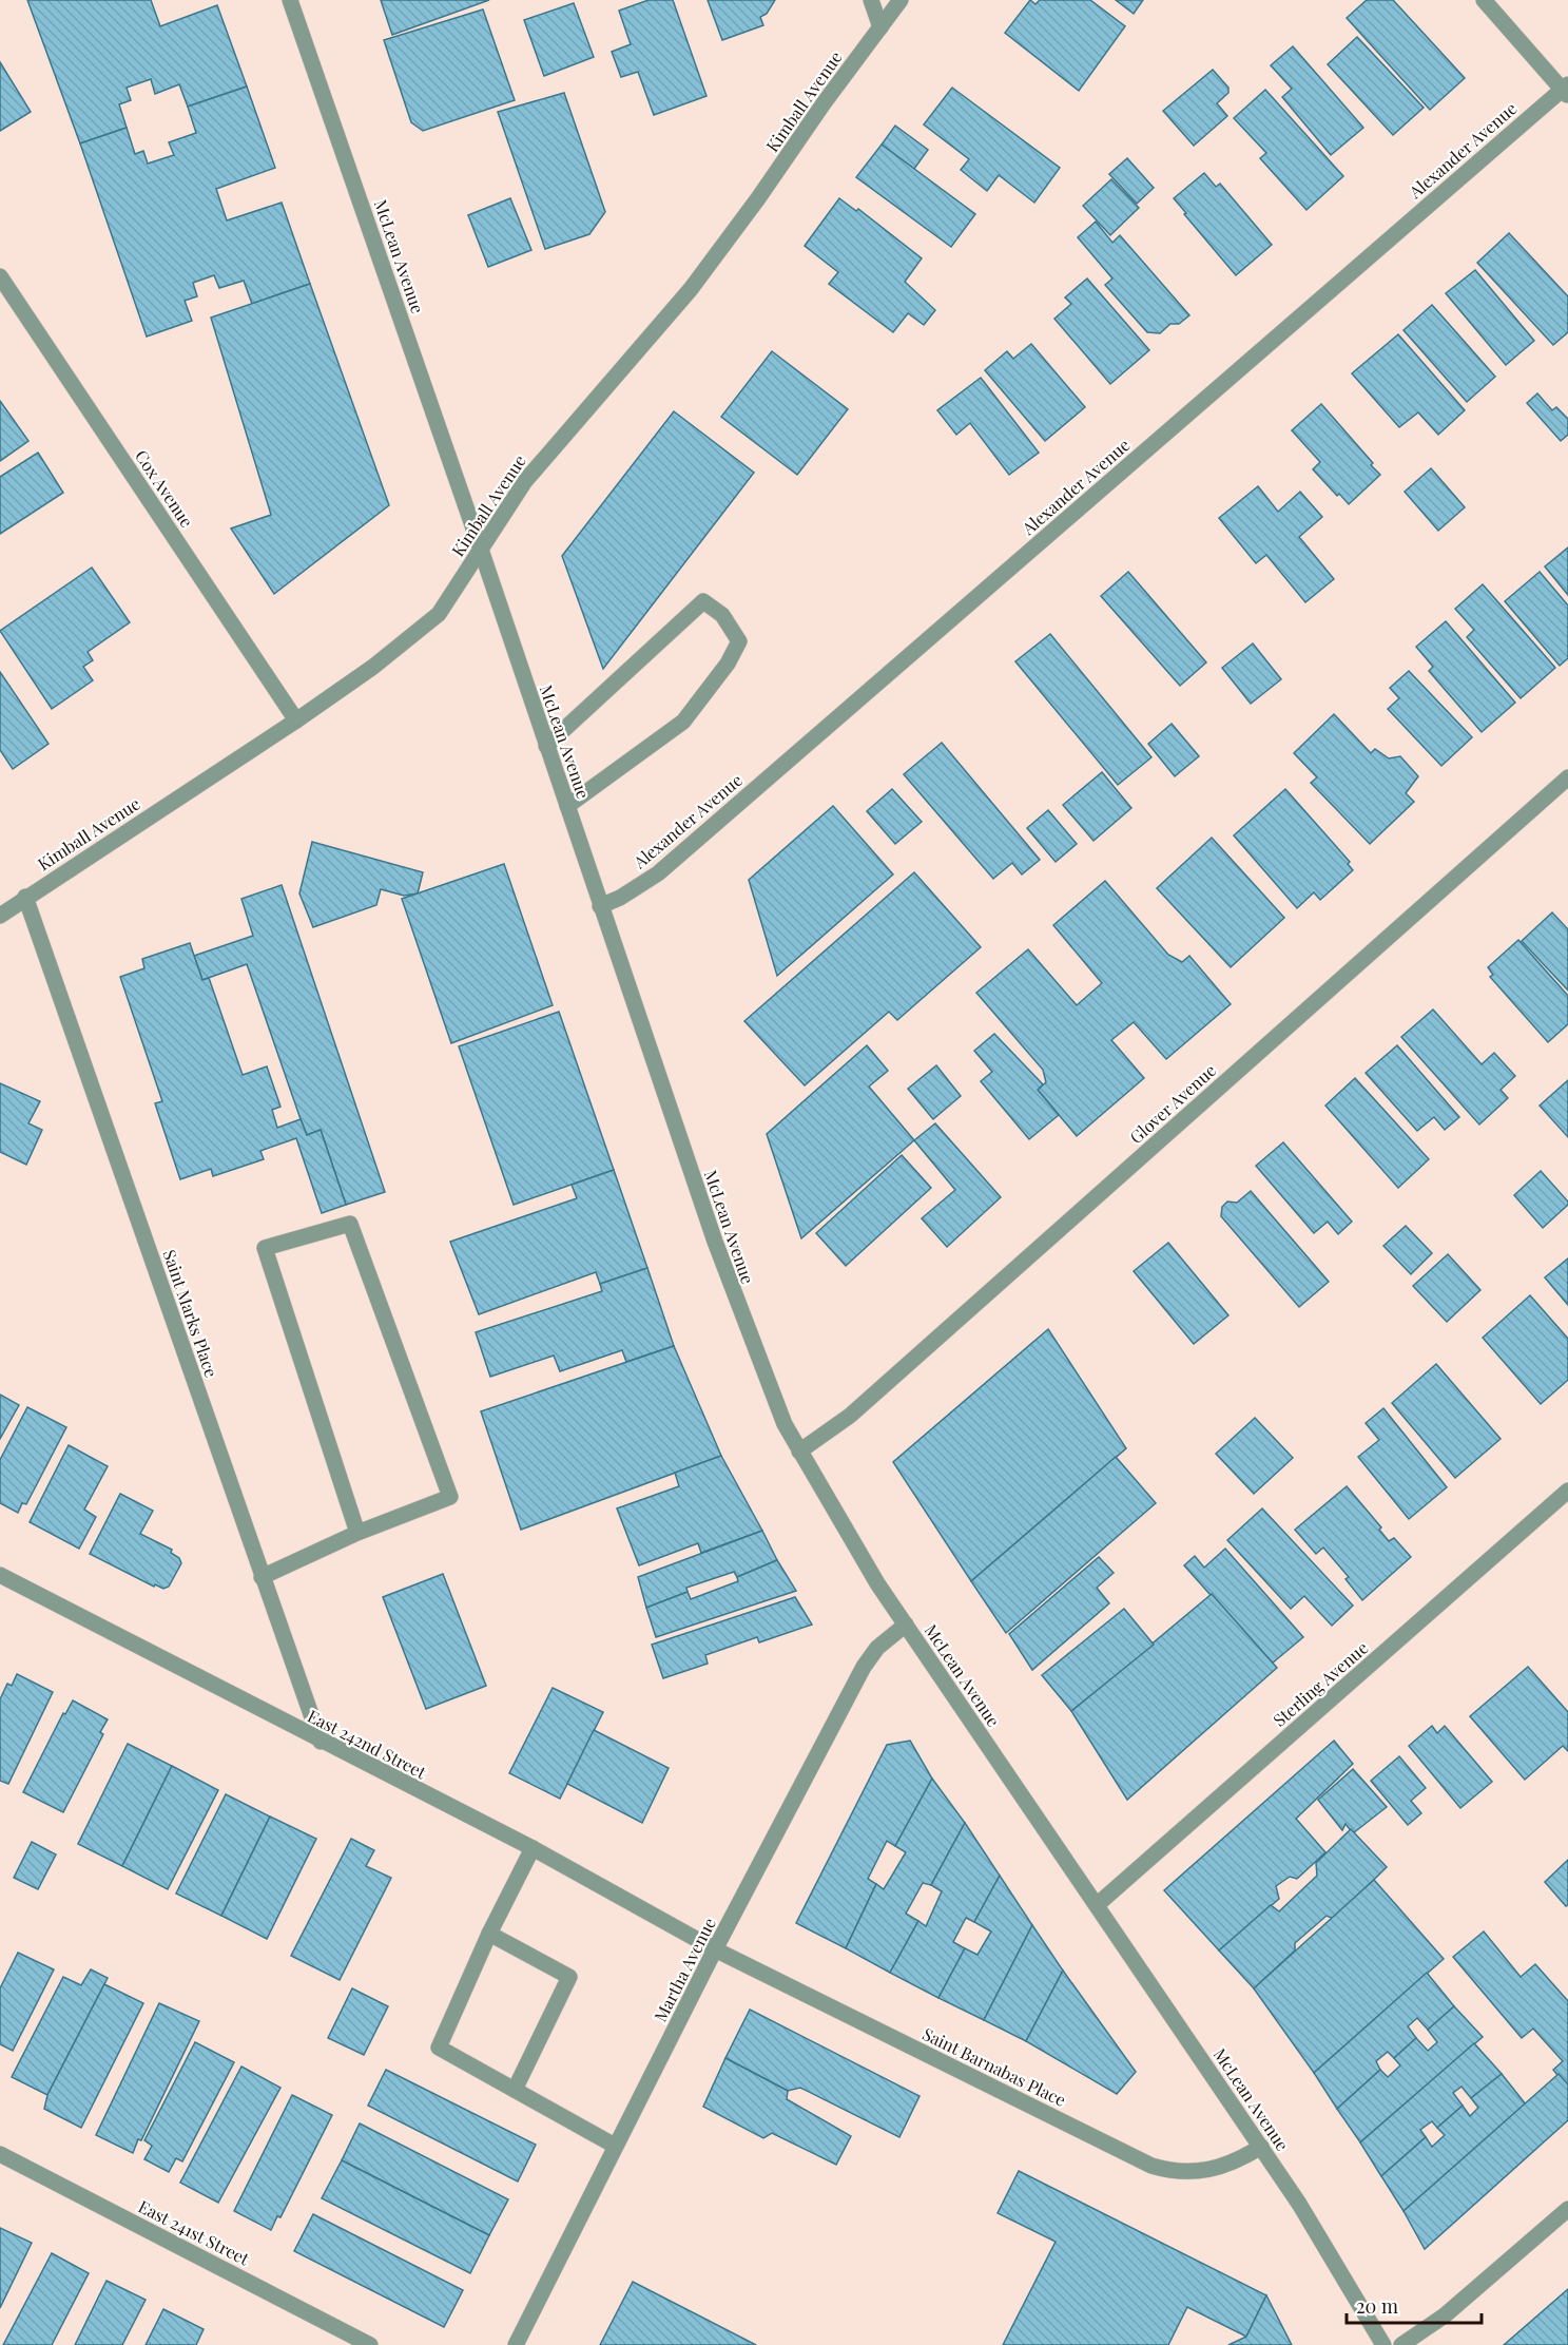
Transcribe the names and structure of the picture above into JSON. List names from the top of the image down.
{
  "streets": {
    "street": [
      "Kimball Avenue",
      "Alexander Avenue",
      "McLean Avenue",
      "Cox Avenue",
      "Glover Avenue",
      "Saint Marks Place",
      "Sterling Avenue",
      "East 242nd Street",
      "Martha Avenue",
      "Saint Barnabas Place",
      "East 241st Street"
    ]
  },
  "crossings": [
    ["Kimball Avenue", "McLean Avenue"],
    ["Kimball Avenue", "Cox Avenue"],
    ["Kimball Avenue", "Saint Marks Place"],
    ["Alexander Avenue", "McLean Avenue"],
    ["McLean Avenue", "Glover Avenue"],
    ["McLean Avenue", "Sterling Avenue"],
    ["McLean Avenue", "Martha Avenue"],
    ["McLean Avenue", "Saint Barnabas Place"],
    ["Saint Marks Place", "East 242nd Street"],
    ["East 242nd Street", "Martha Avenue"],
    ["East 242nd Street", "Saint Barnabas Place"],
    ["Martha Avenue", "Saint Barnabas Place"]
  ],
  "scale_bar": "20 m"
}
